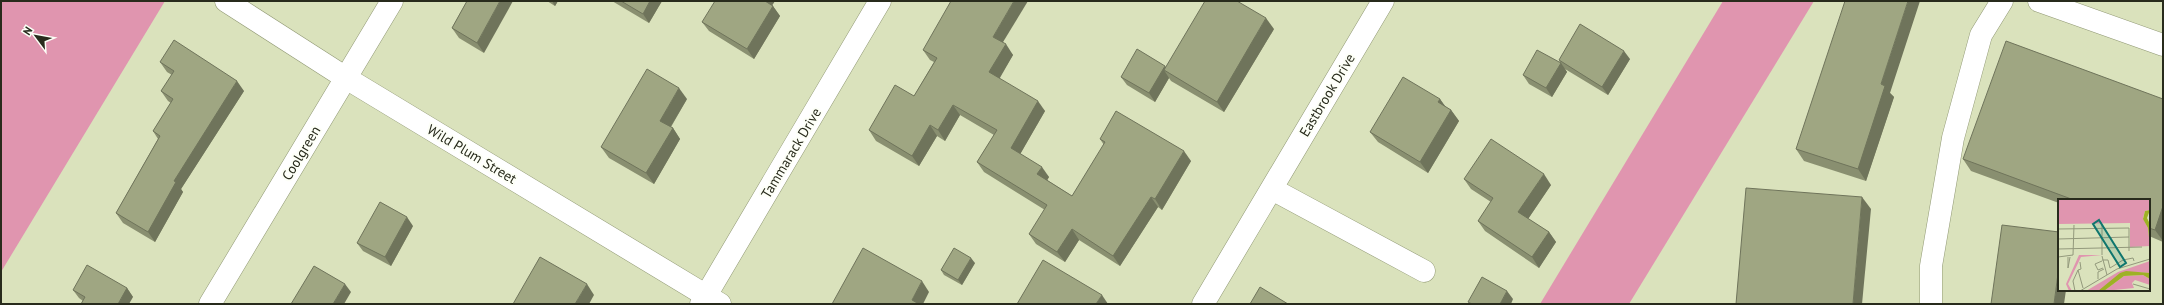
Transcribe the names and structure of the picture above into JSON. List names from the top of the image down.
{
  "streets": {
    "street": [
      "Eastbrook Drive",
      "Coolgreen",
      "Tammarack Drive",
      "Wild Plum Street"
    ]
  },
  "crossings": [
    ["Coolgreen", "Wild Plum Street"],
    ["Tammarack Drive", "Wild Plum Street"]
  ],
  "north": "top left"
}
